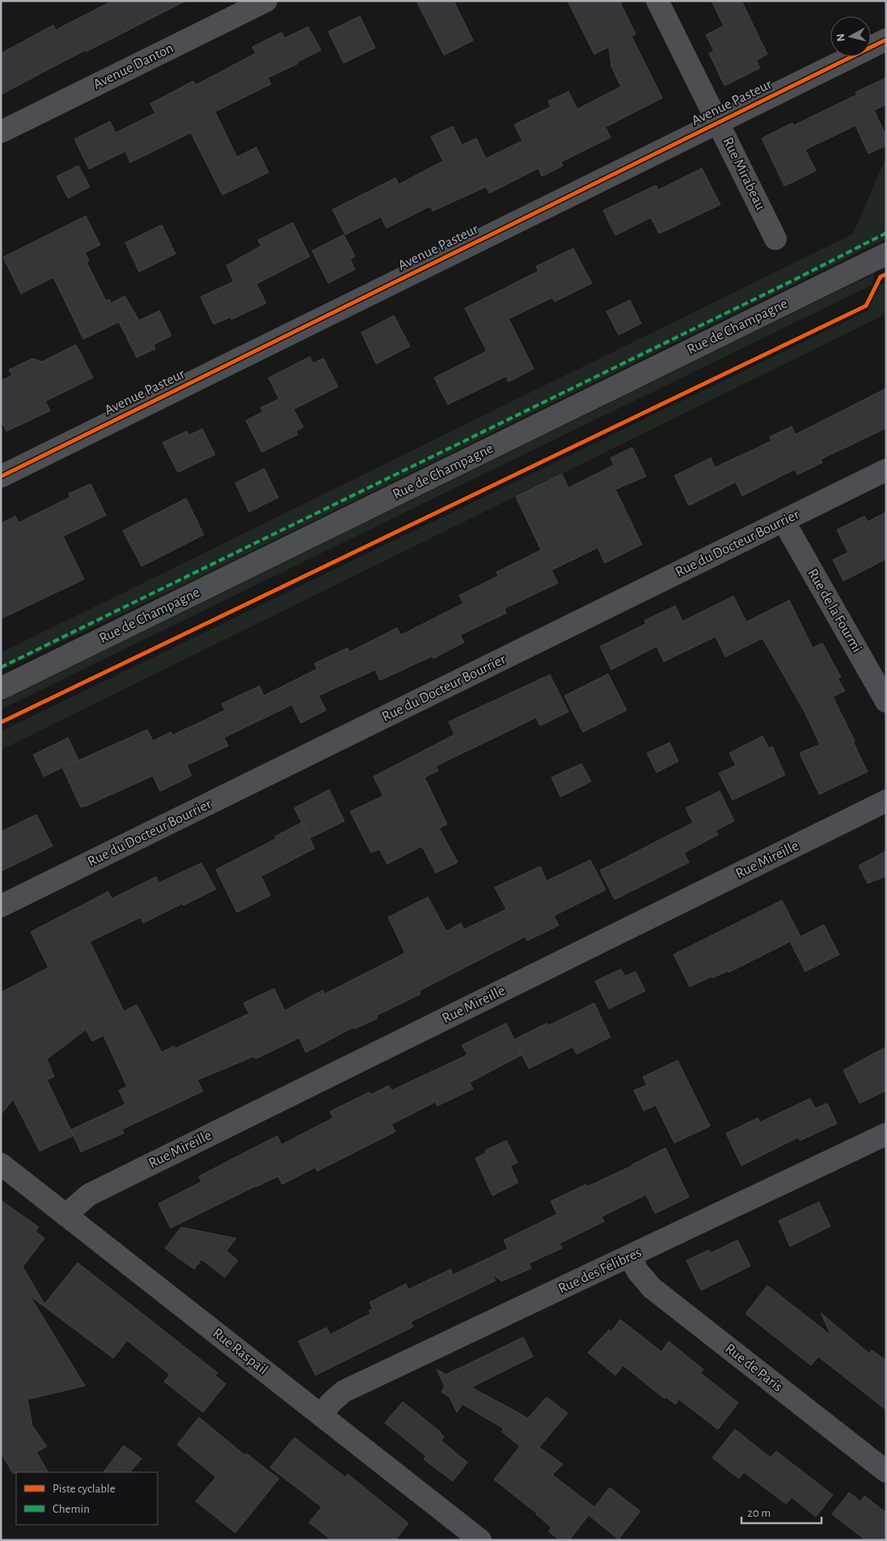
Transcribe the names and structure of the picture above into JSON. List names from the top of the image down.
{
  "streets": {
    "street": [
      "Avenue Danton",
      "Avenue Pasteur",
      "Rue Mirabeau",
      "Rue de Champagne",
      "Rue du Docteur Bourrier",
      "Rue de la Fourmi",
      "Rue Mireille",
      "Rue des Félibres",
      "Rue Raspail",
      "Rue de Paris"
    ]
  },
  "crossings": [
    ["Avenue Pasteur", "Rue Mirabeau"],
    ["Rue du Docteur Bourrier", "Rue de la Fourmi"],
    ["Rue Mireille", "Rue Raspail"],
    ["Rue des Félibres", "Rue Raspail"],
    ["Rue des Félibres", "Rue de Paris"]
  ],
  "legend": ["Piste cyclable", "Chemin"],
  "scale_bar": "20 m",
  "north": "left"
}
